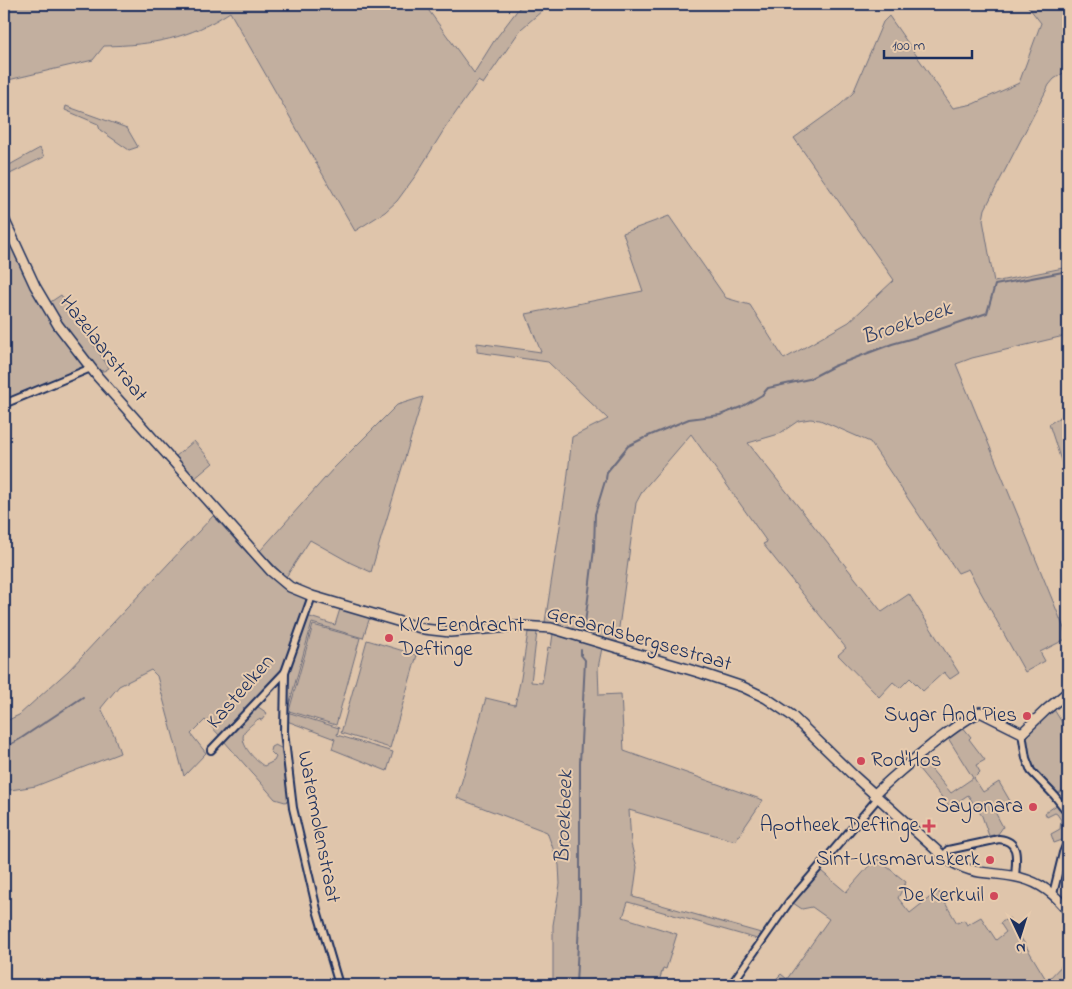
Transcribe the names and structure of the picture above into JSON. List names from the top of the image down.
{
  "streets": {
    "street": [
      "Hazelaarstraat",
      "Geraardsbergsestraat",
      "Kasteelken",
      "Watermolenstraat"
    ]
  },
  "crossings": [
    ["Hazelaarstraat", "Geraardsbergsestraat"],
    ["Geraardsbergsestraat", "Kasteelken"],
    ["Kasteelken", "Watermolenstraat"]
  ],
  "water": ["Broekbeek"],
  "places": {
    "other": [
      "KVC Eendracht Deftinge",
      "Sugar And Pies",
      "Rod'Hos",
      "Sayonara",
      "Sint-Ursmaruskerk",
      "De Kerkuil"
    ],
    "health": ["Apotheek Deftinge"]
  },
  "scale_bar": "100 m",
  "north": "bottom"
}
